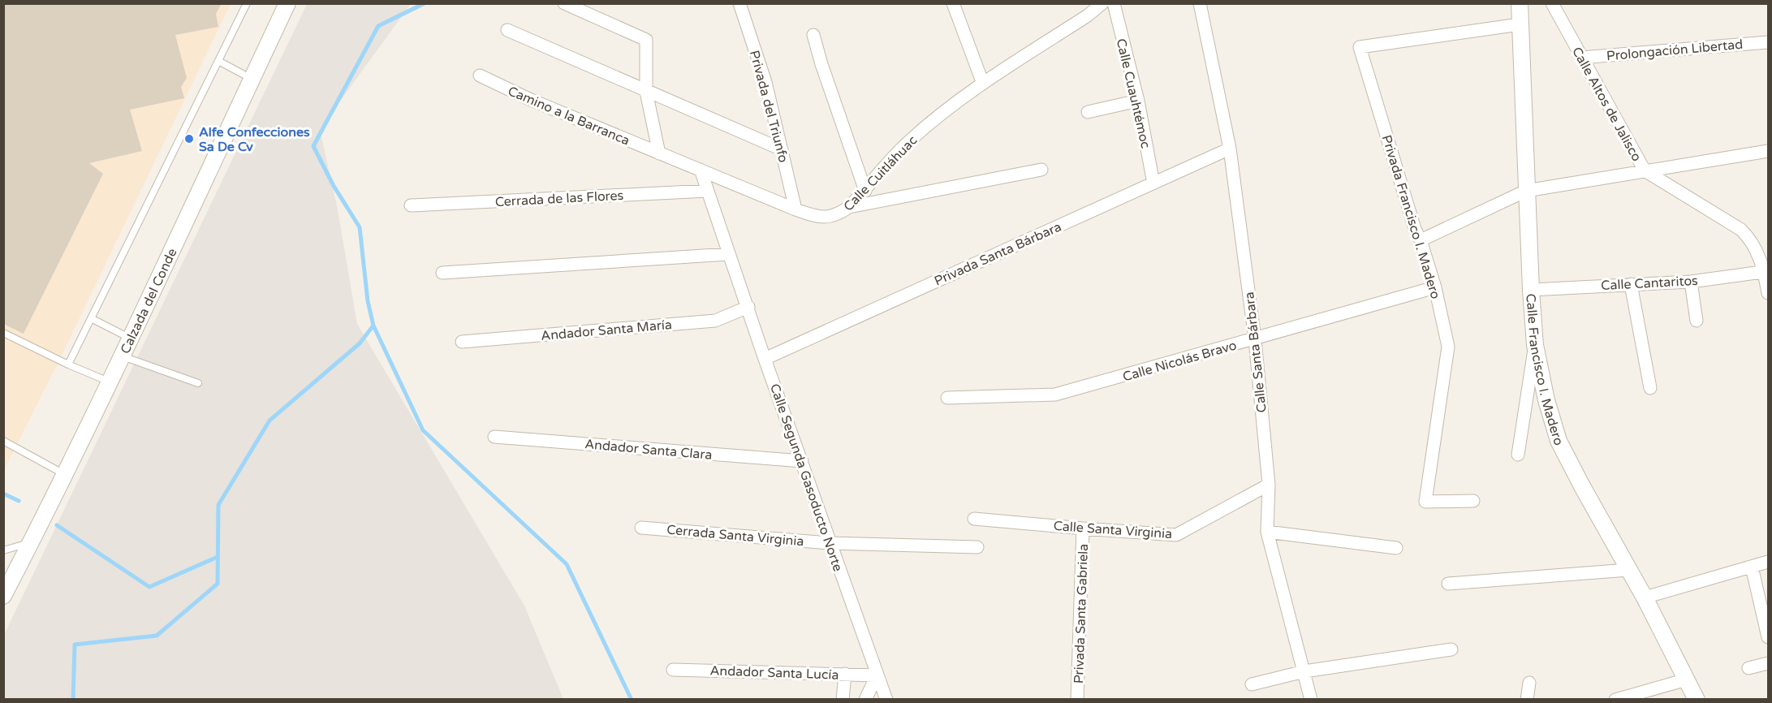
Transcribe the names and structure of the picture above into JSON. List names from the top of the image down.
{
  "streets": {
    "street": [
      "Prolongación Libertad",
      "Calle Cuauhtémoc",
      "Calle Altos de Jalisco",
      "Privada del Triunfo",
      "Camino a la Barranca",
      "Calle Cuitláhuac",
      "Cerrada de las Flores",
      "Privada Francisco I. Madero",
      "Privada Santa Bárbara",
      "Calle Cantaritos",
      "Calzada del Conde",
      "Andador Santa María",
      "Calle Santa Bárbara",
      "Calle Nicolás Bravo",
      "Calle Francisco I. Madero",
      "Andador Santa Clara",
      "Calle Segunda Gasoducto Norte",
      "Calle Santa Virginia",
      "Cerrada Santa Virginia",
      "Privada Santa Gabriela",
      "Andador Santa Lucía"
    ]
  },
  "crossings": [
    ["Prolongación Libertad", "Calle Altos de Jalisco"],
    ["Calle Cuauhtémoc", "Privada Santa Bárbara"],
    ["Calle Altos de Jalisco", "Calle Cantaritos"],
    ["Privada del Triunfo", "Calle Cuitláhuac"],
    ["Camino a la Barranca", "Calle Cuitláhuac"],
    ["Calle Cuitláhuac", "Calle Segunda Gasoducto Norte"],
    ["Cerrada de las Flores", "Calle Segunda Gasoducto Norte"],
    ["Privada Francisco I. Madero", "Calle Nicolás Bravo"],
    ["Privada Francisco I. Madero", "Calle Francisco I. Madero"],
    ["Privada Santa Bárbara", "Calle Santa Bárbara"],
    ["Privada Santa Bárbara", "Calle Segunda Gasoducto Norte"],
    ["Calle Cantaritos", "Calle Francisco I. Madero"],
    ["Andador Santa María", "Calle Segunda Gasoducto Norte"],
    ["Calle Santa Bárbara", "Calle Nicolás Bravo"],
    ["Calle Santa Bárbara", "Calle Santa Virginia"],
    ["Andador Santa Clara", "Calle Segunda Gasoducto Norte"],
    ["Calle Segunda Gasoducto Norte", "Cerrada Santa Virginia"],
    ["Calle Segunda Gasoducto Norte", "Andador Santa Lucía"],
    ["Calle Santa Virginia", "Privada Santa Gabriela"]
  ],
  "places": ["Alfe Confecciones Sa De Cv"]
}
